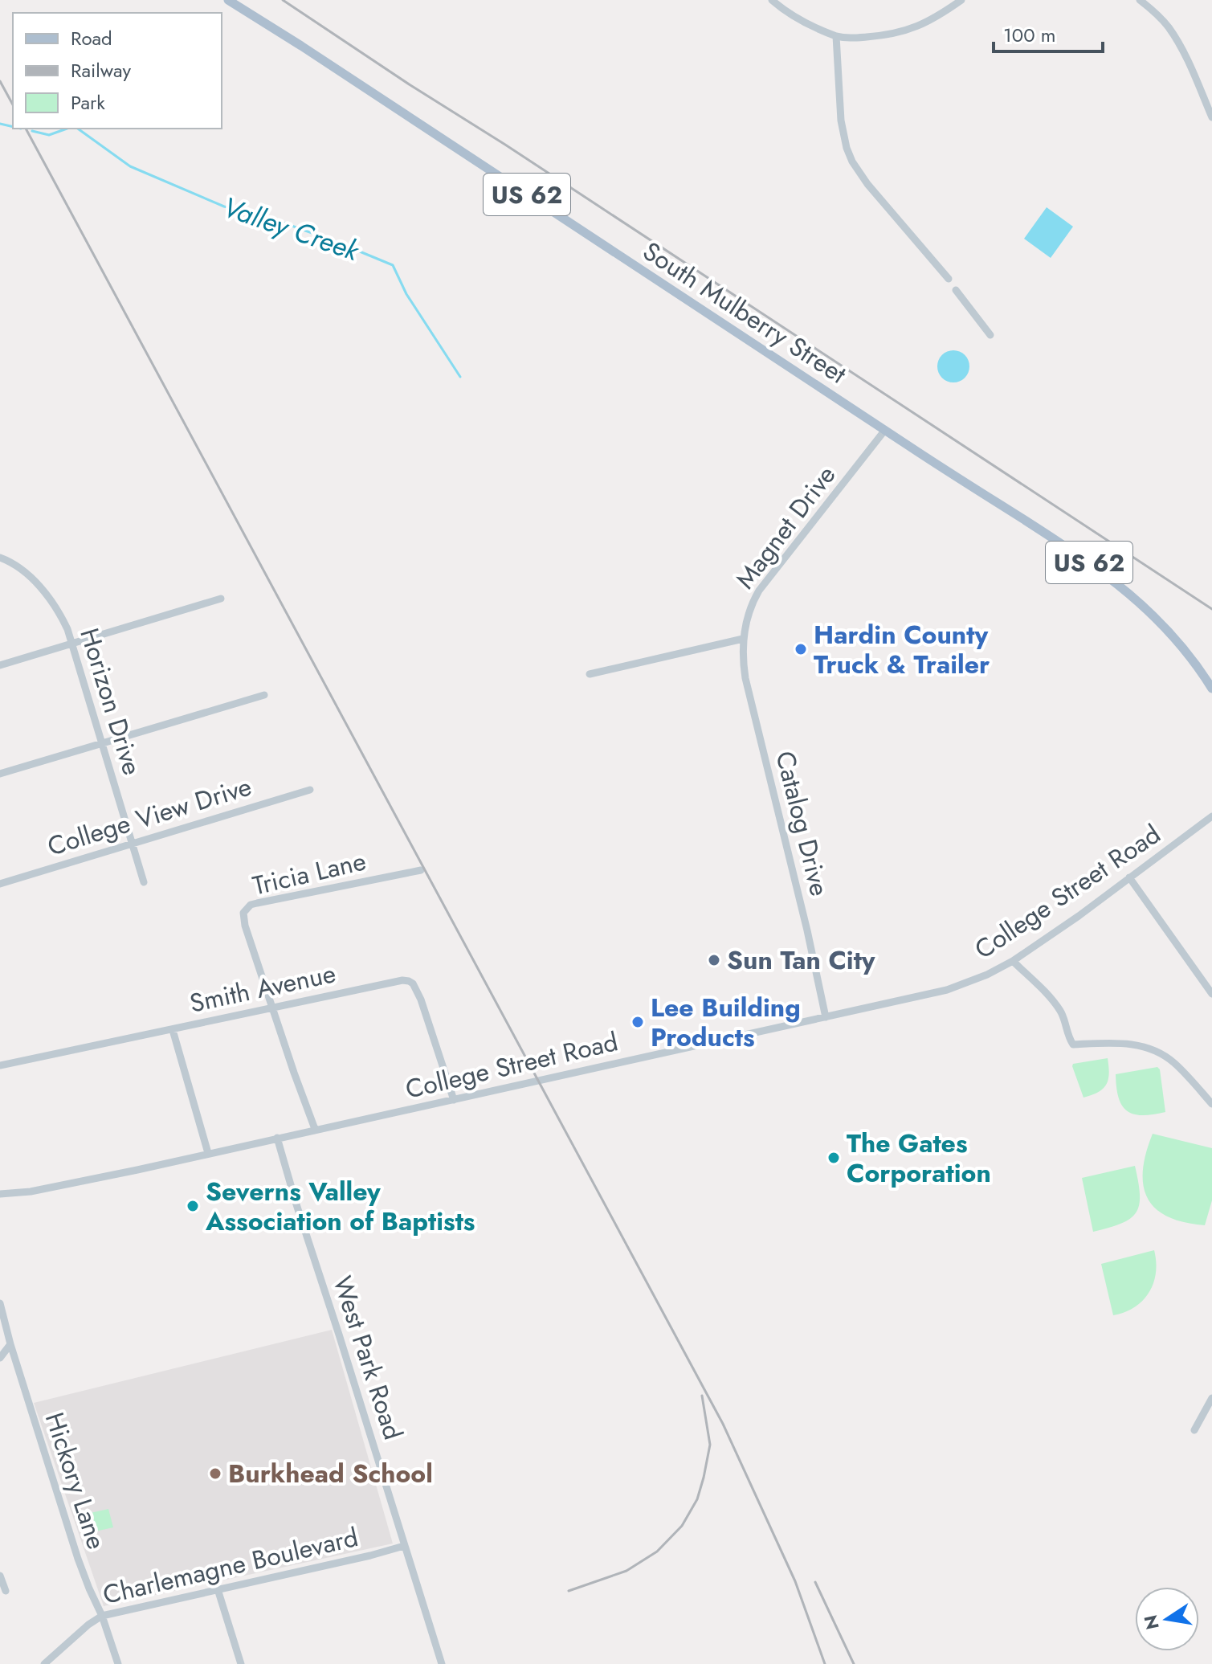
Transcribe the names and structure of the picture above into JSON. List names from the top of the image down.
{
  "streets": {
    "main road": ["US 62", "South Mulberry Street"],
    "street": [
      "Magnet Drive",
      "Horizon Drive",
      "College View Drive",
      "Catalog Drive",
      "Tricia Lane",
      "College Street Road",
      "Smith Avenue",
      "West Park Road",
      "Hickory Lane",
      "Charlemagne Boulevard"
    ]
  },
  "crossings": [
    ["South Mulberry Street", "Magnet Drive"],
    ["Magnet Drive", "Catalog Drive"],
    ["Horizon Drive", "College View Drive"],
    ["Catalog Drive", "College Street Road"],
    ["Tricia Lane", "College Street Road"],
    ["Tricia Lane", "Smith Avenue"],
    ["College Street Road", "Smith Avenue"],
    ["College Street Road", "West Park Road"],
    ["West Park Road", "Charlemagne Boulevard"],
    ["Hickory Lane", "Charlemagne Boulevard"]
  ],
  "water": ["Valley Creek"],
  "places": [
    "Hardin County Truck & Trailer",
    "Sun Tan City",
    "Lee Building Products",
    "The Gates Corporation",
    "Severns Valley Association of Baptists",
    "Burkhead School"
  ],
  "legend": ["Road", "Railway", "Park"],
  "scale_bar": "100 m",
  "north": "left"
}
